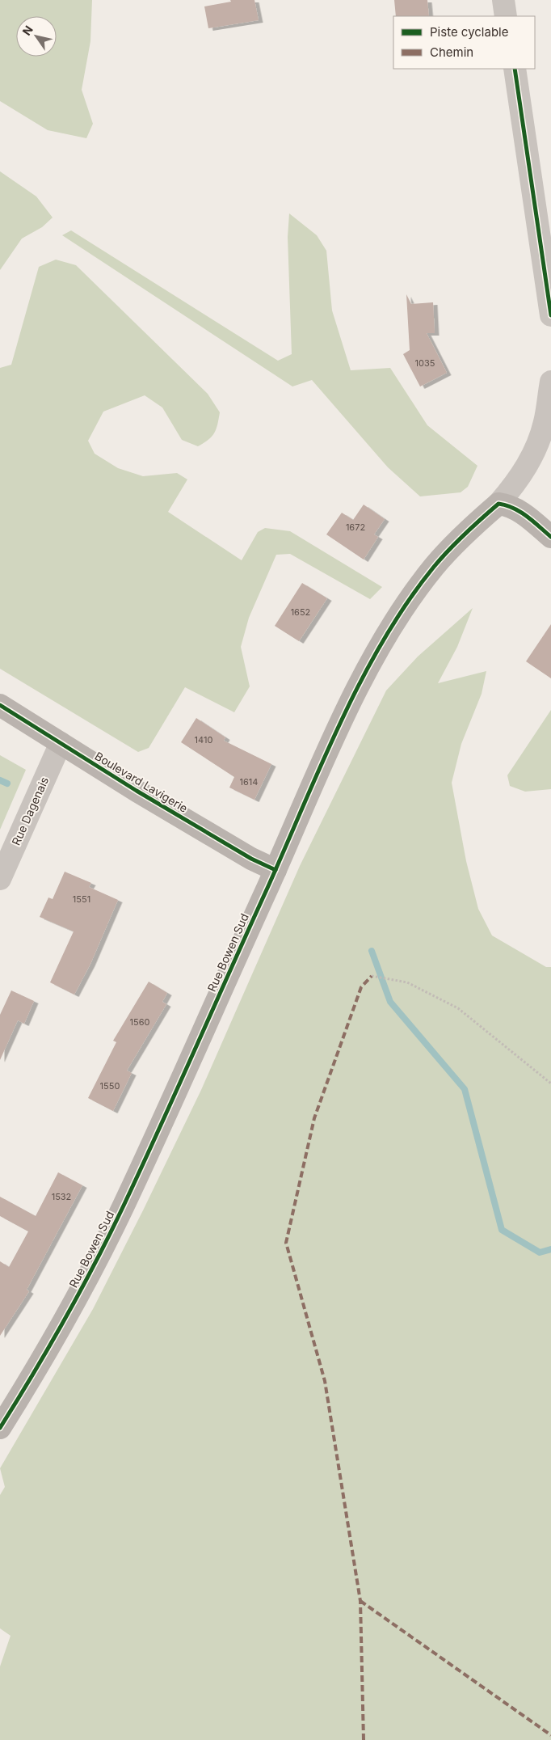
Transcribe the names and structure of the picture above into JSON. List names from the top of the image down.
{
  "streets": {
    "street": ["Boulevard Lavigerie", "Rue Dagenais", "Rue Bowen Sud"]
  },
  "crossings": [
    ["Boulevard Lavigerie", "Rue Dagenais"],
    ["Boulevard Lavigerie", "Rue Bowen Sud"]
  ],
  "house_numbers": [
    "1035",
    "1672",
    "1652",
    "1410",
    "1614",
    "1551",
    "1560",
    "1550",
    "1532"
  ],
  "legend": ["Piste cyclable", "Chemin"],
  "north": "top left"
}
